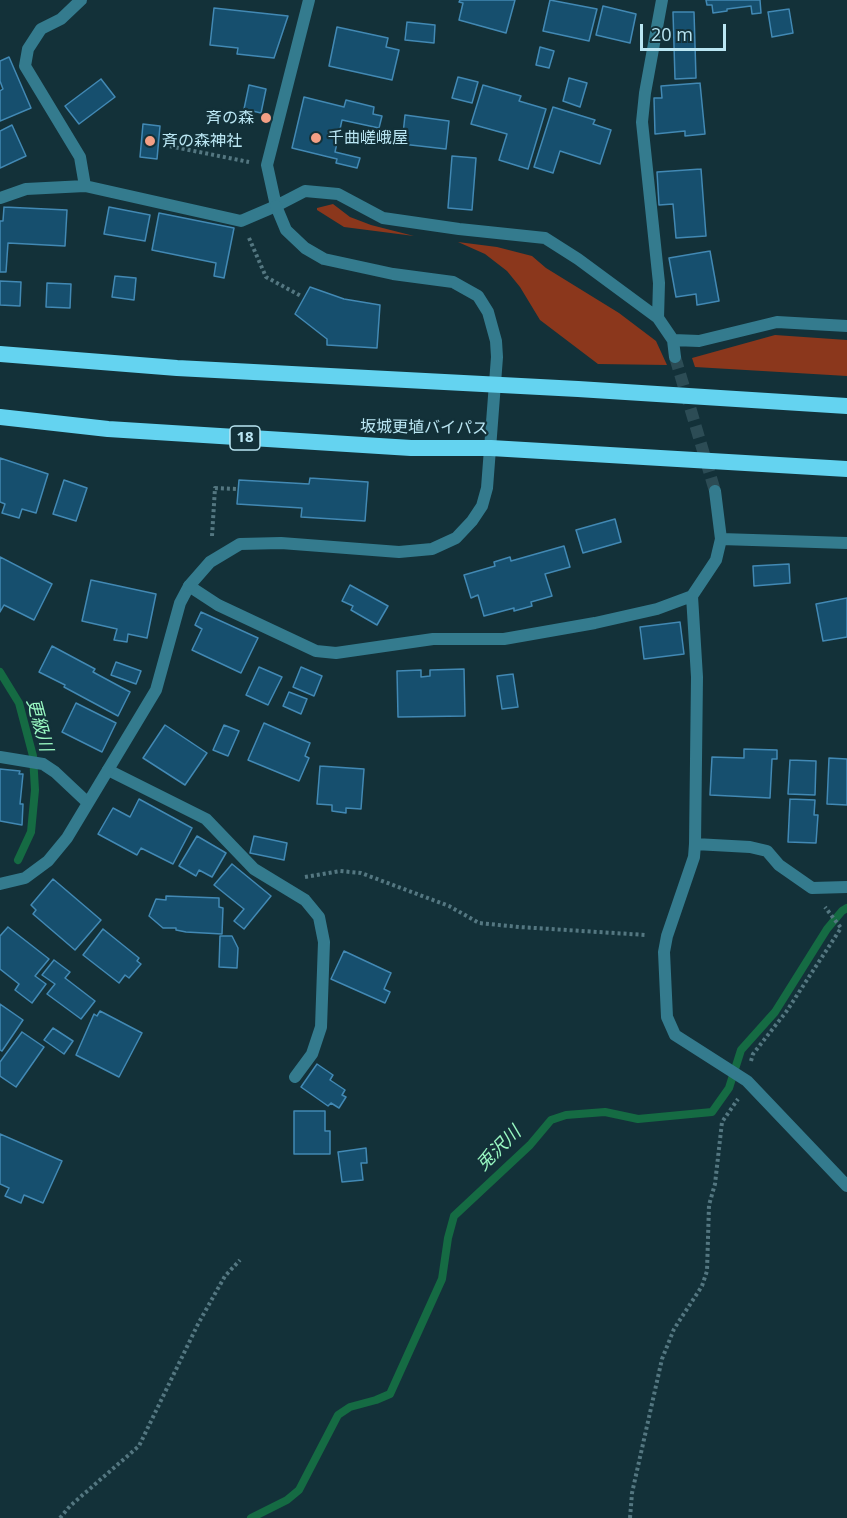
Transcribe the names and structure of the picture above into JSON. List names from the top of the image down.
{
  "streets": {
    "highway": ["坂城更埴バイパス", "18"]
  },
  "water": ["更級川", "兎沢川"],
  "places": ["斉の森", "千曲嵯峨屋", "斉の森神社"],
  "scale_bar": "20 m"
}
